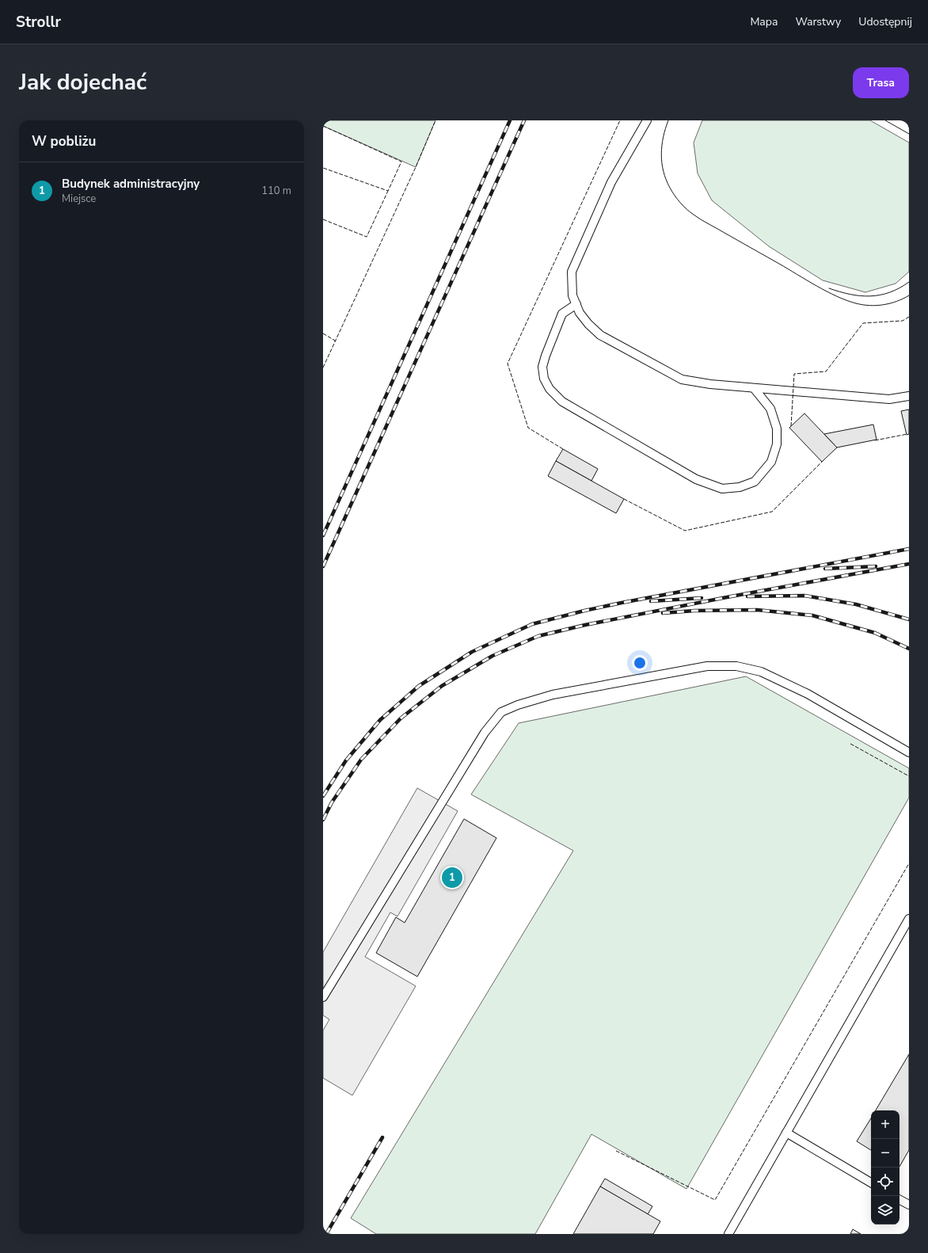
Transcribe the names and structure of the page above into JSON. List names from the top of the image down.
{
  "page": {
    "header": "Strollr",
    "nav": ["Mapa", "Warstwy", "Udostępnij"],
    "title": "Jak dojechać",
    "buttons": "Trasa",
    "heading": "W pobliżu",
    "list": [
      {
        "mark": "1",
        "name": "Budynek administracyjny",
        "note": "Miejsce",
        "value": "110 m"
      }
    ],
    "pins": "1",
    "map_buttons": ["+", "−"]
  }
}
